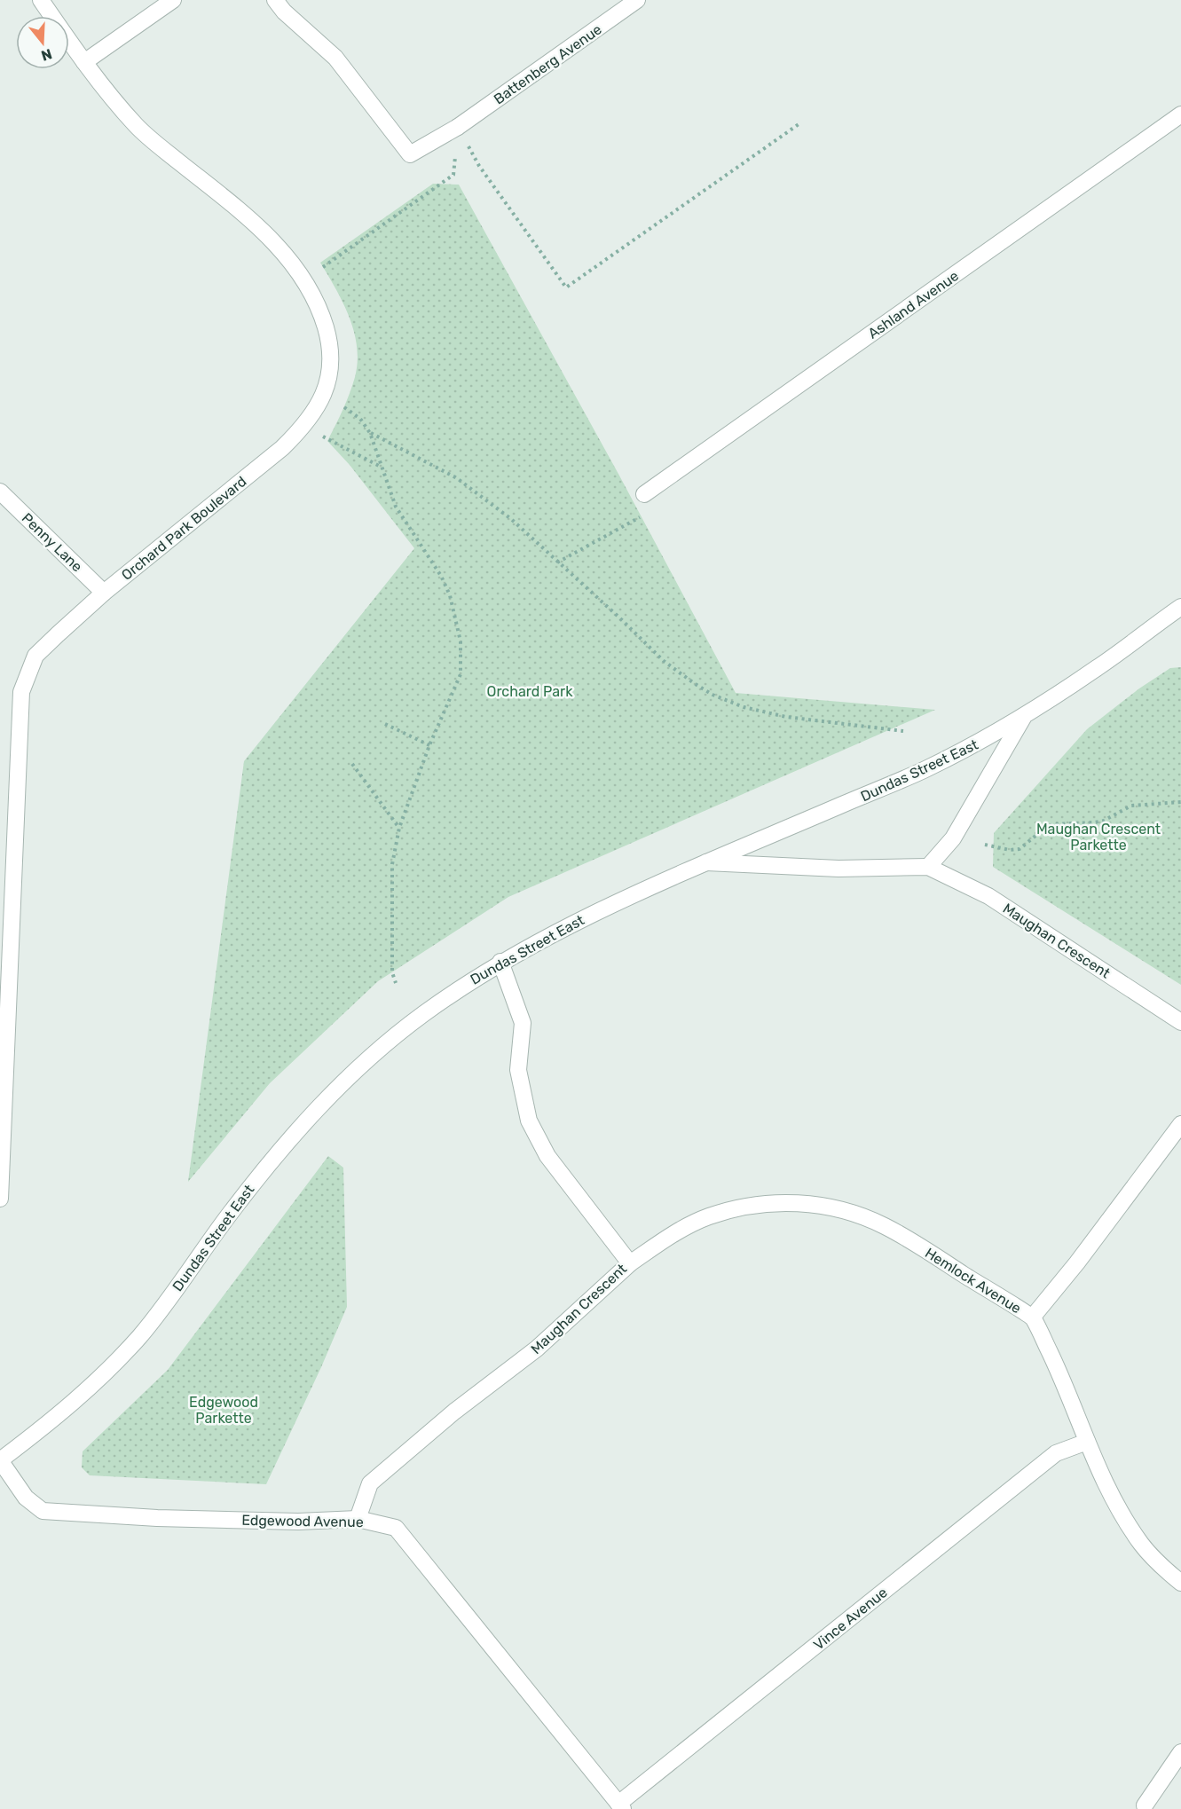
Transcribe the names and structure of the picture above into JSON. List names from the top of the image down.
{
  "streets": {
    "street": [
      "Battenberg Avenue",
      "Ashland Avenue",
      "Orchard Park Boulevard",
      "Penny Lane",
      "Dundas Street East",
      "Maughan Crescent",
      "Hemlock Avenue",
      "Edgewood Avenue",
      "Vince Avenue"
    ]
  },
  "crossings": [
    ["Orchard Park Boulevard", "Penny Lane"],
    ["Dundas Street East", "Maughan Crescent"],
    ["Dundas Street East", "Edgewood Avenue"],
    ["Maughan Crescent", "Hemlock Avenue"],
    ["Maughan Crescent", "Edgewood Avenue"],
    ["Hemlock Avenue", "Vince Avenue"],
    ["Edgewood Avenue", "Vince Avenue"]
  ],
  "parks": ["Orchard Park", "Maughan Crescent Parkette", "Edgewood Parkette"],
  "north": "bottom"
}
